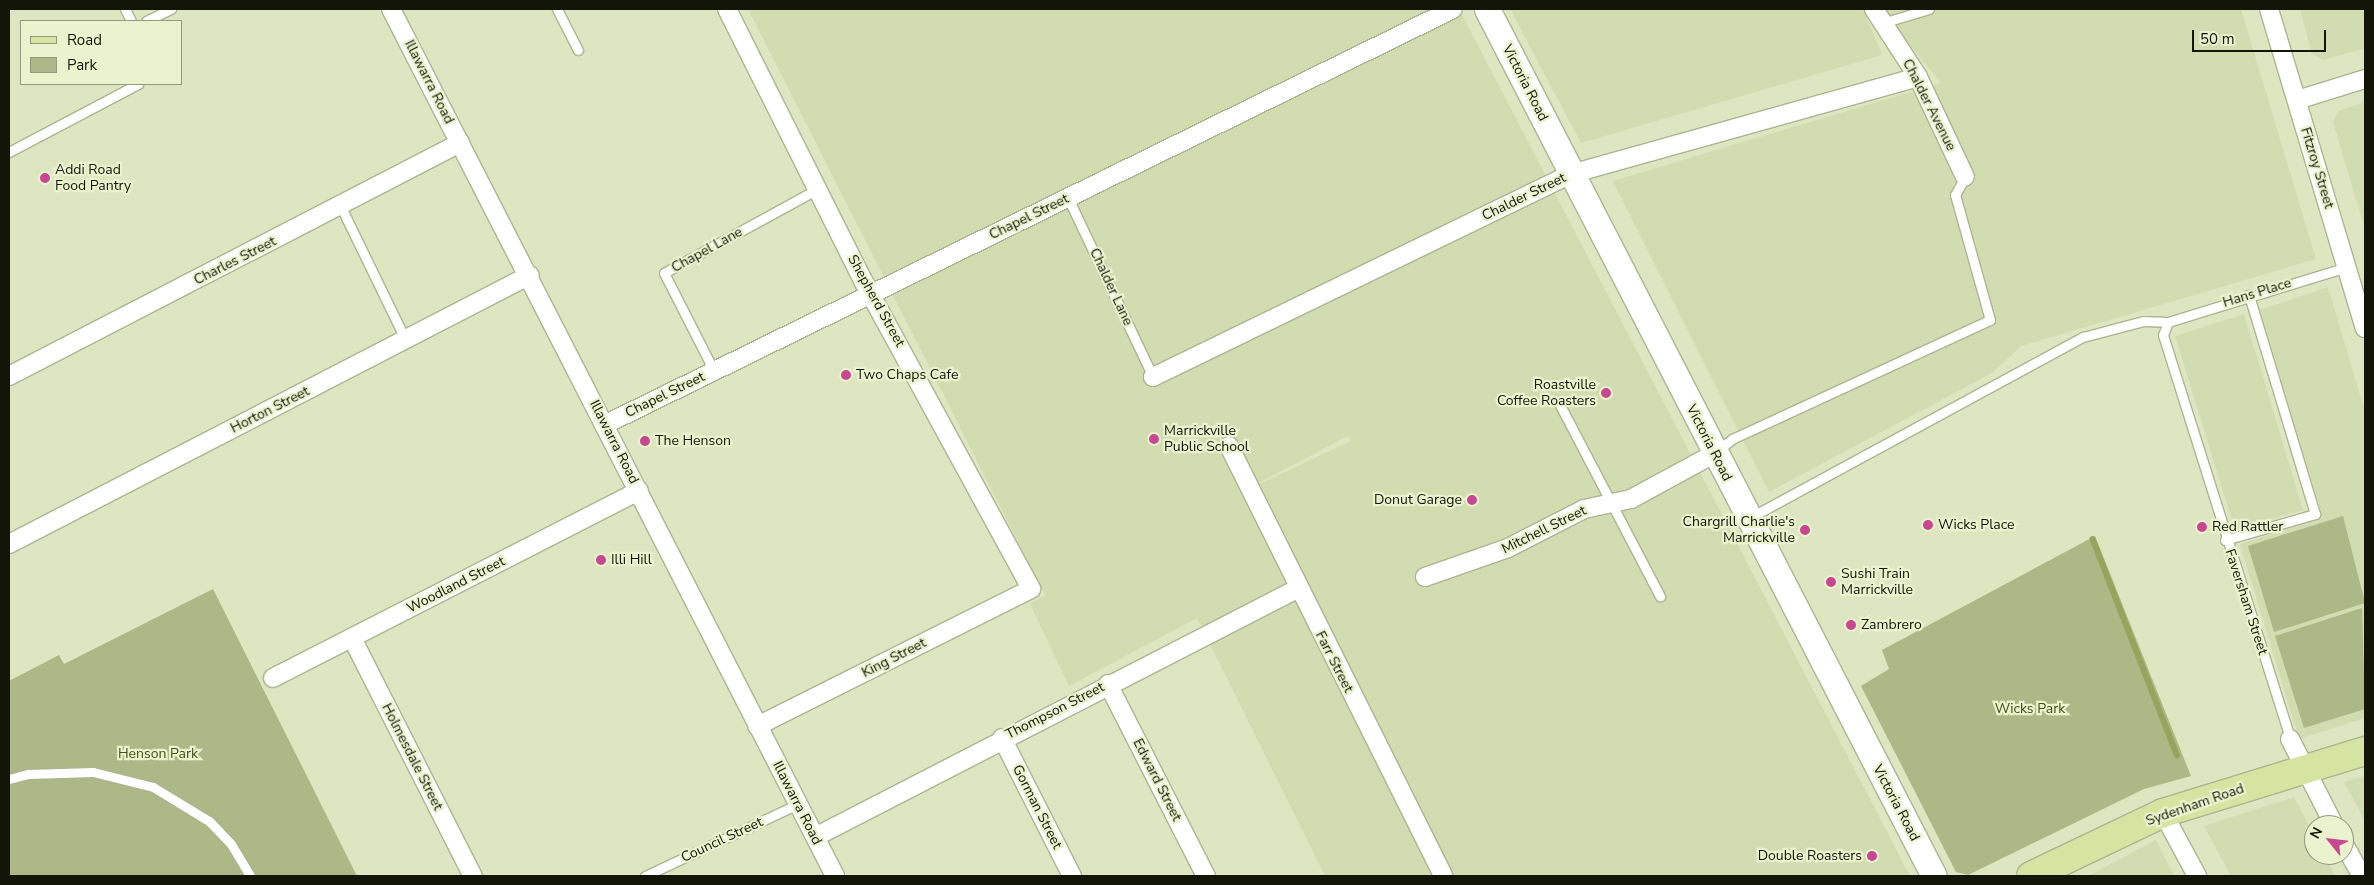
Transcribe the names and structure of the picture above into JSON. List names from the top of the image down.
{
  "streets": {
    "main road": ["Victoria Road", "Sydenham Road"],
    "street": [
      "Illawarra Road",
      "Chalder Avenue",
      "Fitzroy Street",
      "Chalder Street",
      "Chapel Street",
      "Charles Street",
      "Shepherd Street",
      "Horton Street",
      "Mitchell Street",
      "Woodland Street",
      "King Street",
      "Farr Street",
      "Thompson Street",
      "Holmesdale Street",
      "Edward Street",
      "Gorman Street"
    ],
    "lane": [
      "Chapel Lane",
      "Chalder Lane",
      "Hans Place",
      "Faversham Street",
      "Council Street"
    ]
  },
  "crossings": [
    ["Illawarra Road", "Chapel Street"],
    ["Illawarra Road", "Charles Street"],
    ["Illawarra Road", "Horton Street"],
    ["Illawarra Road", "Woodland Street"],
    ["Illawarra Road", "King Street"],
    ["Illawarra Road", "Thompson Street"],
    ["Illawarra Road", "Council Street"],
    ["Victoria Road", "Chalder Street"],
    ["Victoria Road", "Mitchell Street"],
    ["Chalder Avenue", "Chalder Street"],
    ["Fitzroy Street", "Hans Place"],
    ["Chalder Street", "Chalder Lane"],
    ["Chapel Street", "Chapel Lane"],
    ["Chapel Street", "Chalder Lane"],
    ["Chapel Street", "Shepherd Street"],
    ["Chapel Lane", "Shepherd Street"],
    ["Hans Place", "Faversham Street"],
    ["Shepherd Street", "King Street"],
    ["Woodland Street", "Holmesdale Street"],
    ["Farr Street", "Thompson Street"],
    ["Thompson Street", "Edward Street"],
    ["Thompson Street", "Gorman Street"]
  ],
  "parks": ["Wicks Park", "Henson Park"],
  "places": [
    "Addi Road Food Pantry",
    "Two Chaps Cafe",
    "Roastville Coffee Roasters",
    "Marrickville Public School",
    "The Henson",
    "Donut Garage",
    "Wicks Place",
    "Red Rattler",
    "Chargrill Charlie's Marrickville",
    "Illi Hill",
    "Sushi Train Marrickville",
    "Zambrero",
    "Double Roasters"
  ],
  "legend": ["Road", "Park"],
  "scale_bar": "50 m",
  "north": "top left"
}
